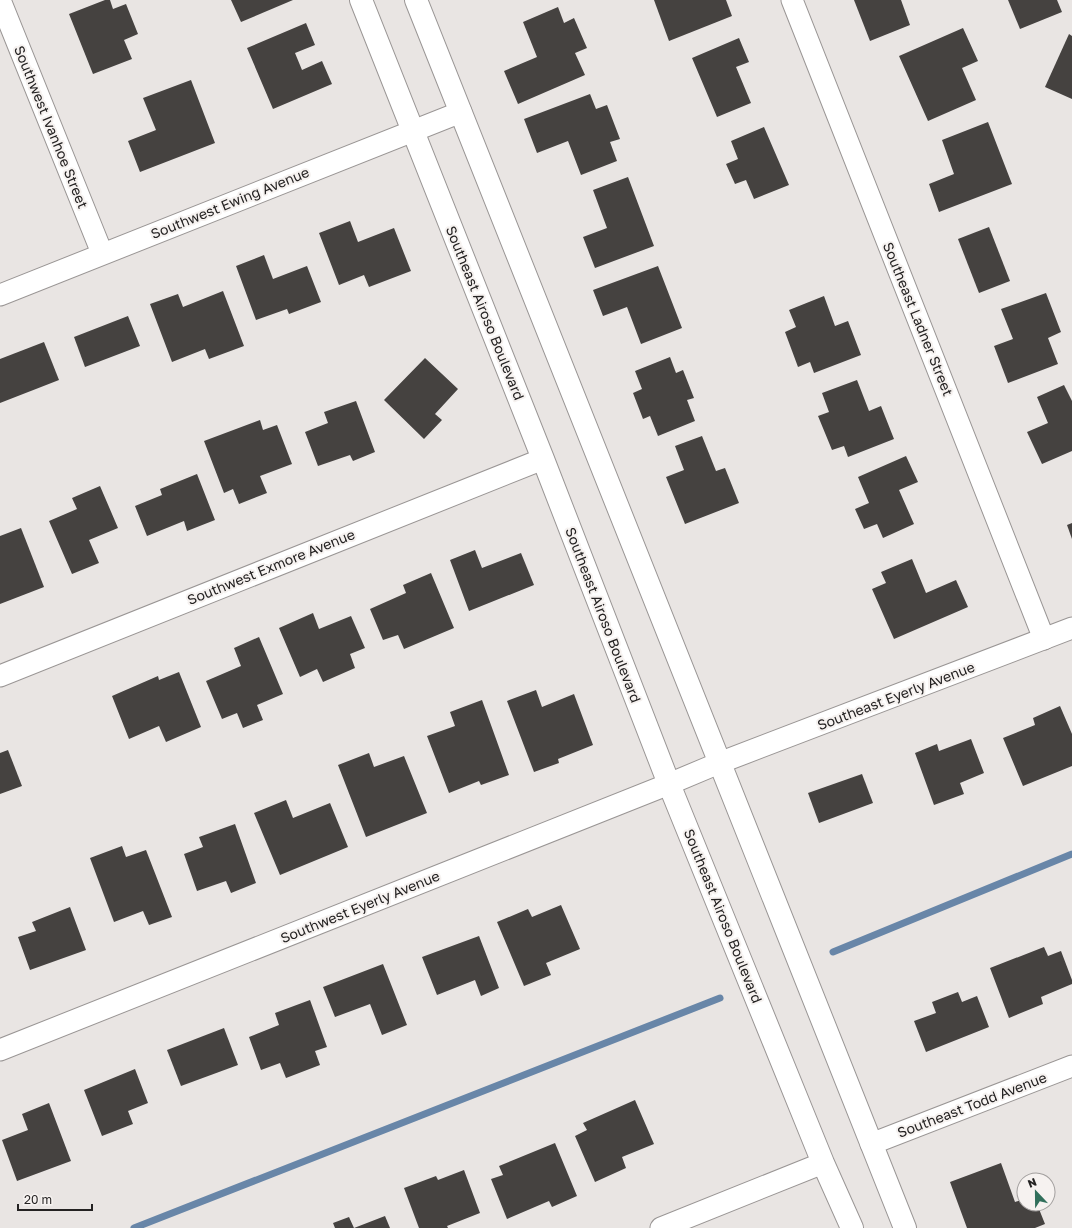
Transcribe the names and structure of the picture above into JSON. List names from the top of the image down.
{
  "streets": {
    "main road": ["Southeast Airoso Boulevard"],
    "street": [
      "Southwest Ivanhoe Street",
      "Southwest Ewing Avenue",
      "Southeast Ladner Street",
      "Southwest Exmore Avenue",
      "Southeast Eyerly Avenue",
      "Southwest Eyerly Avenue",
      "Southeast Todd Avenue"
    ]
  },
  "crossings": [
    ["Southwest Ivanhoe Street", "Southwest Ewing Avenue"],
    ["Southwest Ewing Avenue", "Southeast Airoso Boulevard"],
    ["Southeast Airoso Boulevard", "Southwest Exmore Avenue"],
    ["Southeast Airoso Boulevard", "Southwest Eyerly Avenue"],
    ["Southeast Ladner Street", "Southeast Eyerly Avenue"],
    ["Southeast Eyerly Avenue", "Southwest Eyerly Avenue"]
  ],
  "scale_bar": "20 m",
  "north": "top"
}
